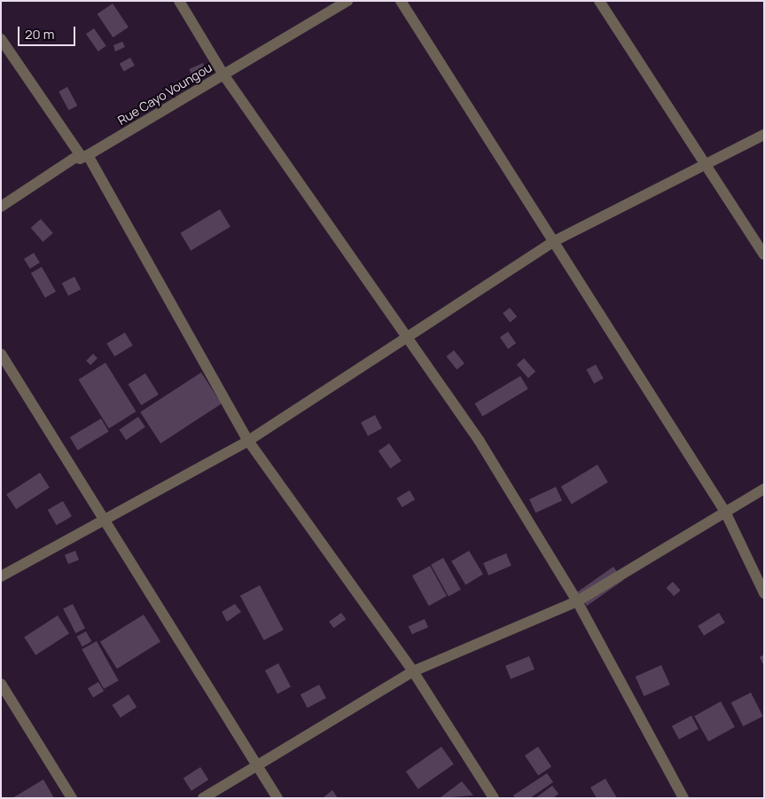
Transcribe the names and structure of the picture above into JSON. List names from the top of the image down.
{
  "streets": {
    "street": ["Rue Cayo Voungou"]
  },
  "scale_bar": "20 m"
}
